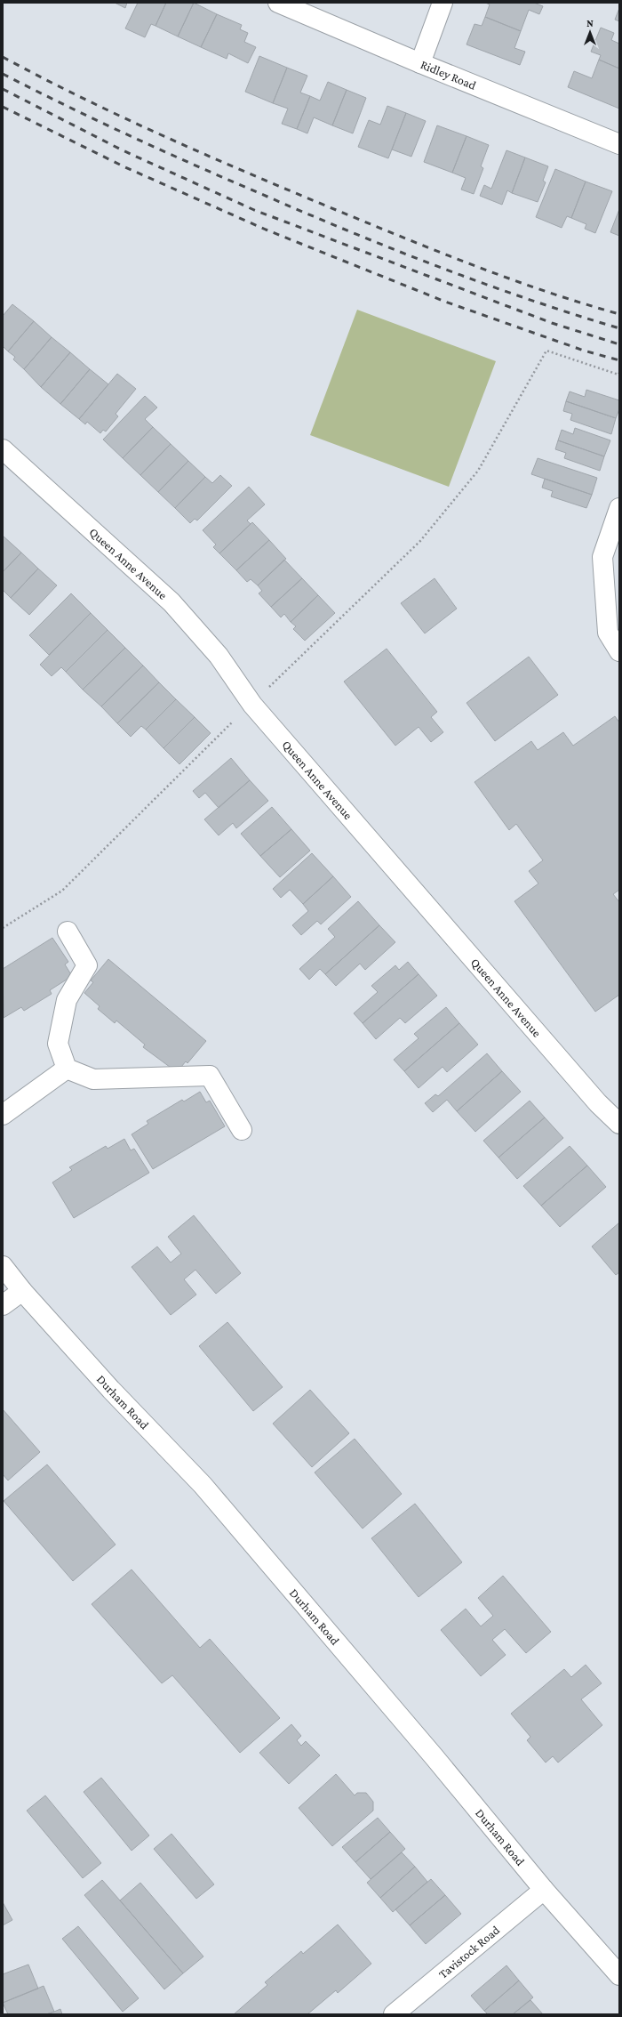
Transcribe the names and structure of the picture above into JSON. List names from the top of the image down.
{
  "streets": {
    "street": [
      "Ridley Road",
      "Queen Anne Avenue",
      "Durham Road",
      "Tavistock Road"
    ]
  },
  "crossings": [
    ["Durham Road", "Tavistock Road"]
  ],
  "north": "top"
}
